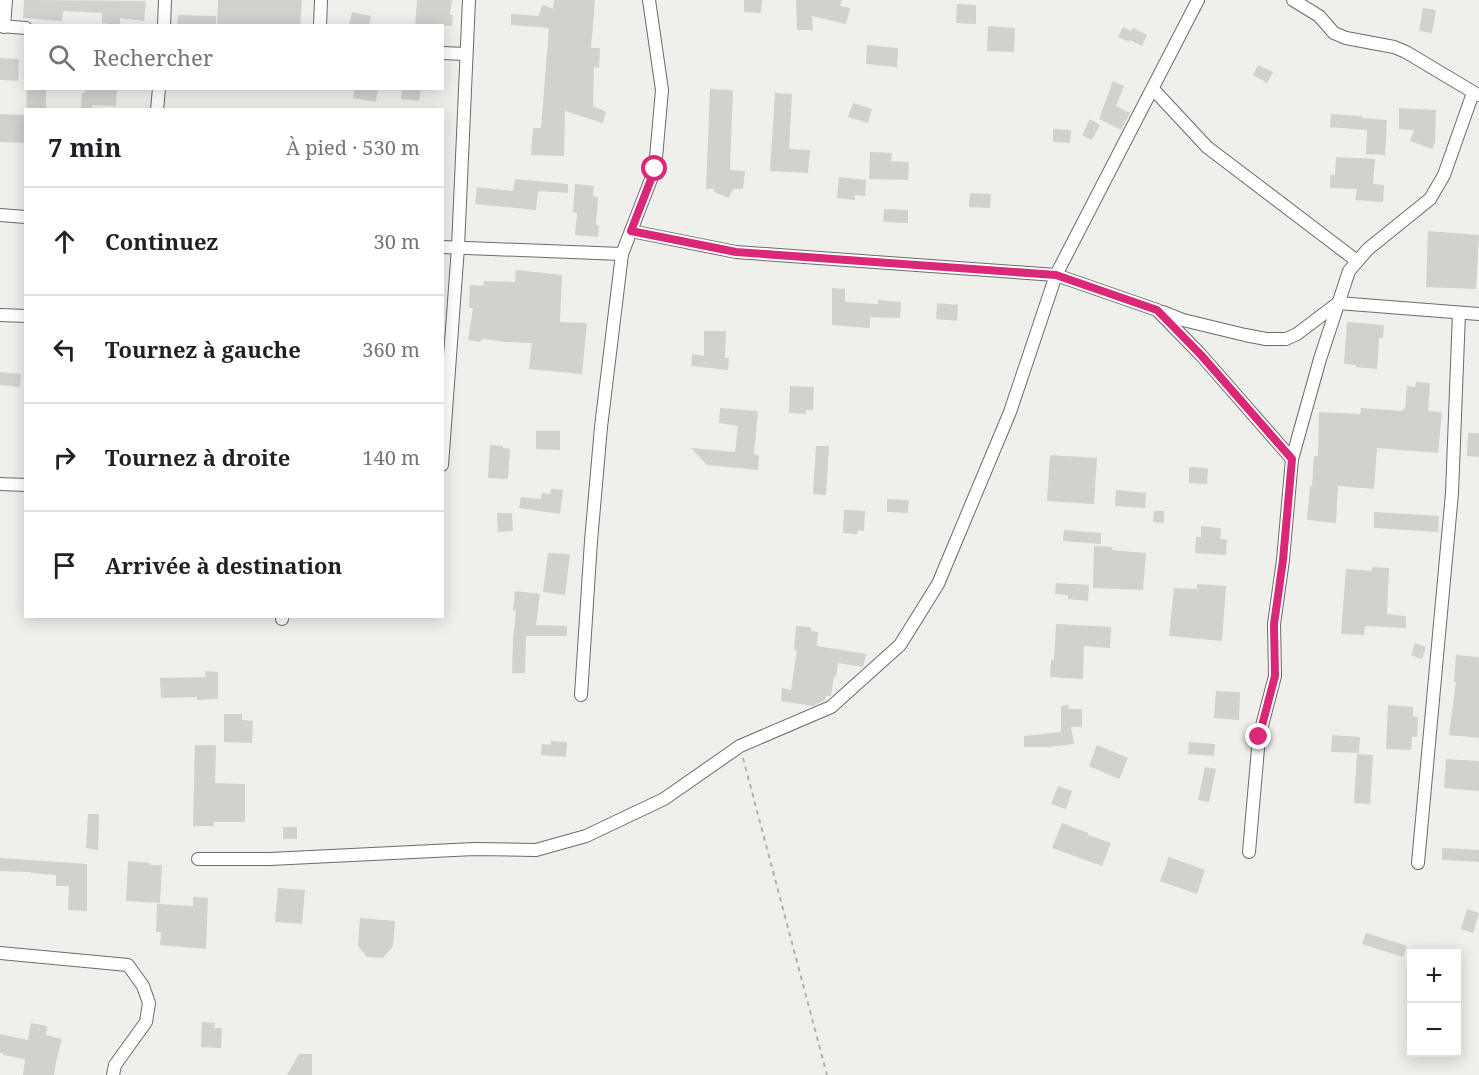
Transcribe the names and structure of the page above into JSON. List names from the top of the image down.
{
  "page": {
    "search": "Rechercher",
    "heading": ["7 min", "À pied · 530 m"],
    "list": [
      ["Continuez", "30 m"],
      ["Tournez à gauche", "360 m"],
      ["Tournez à droite", "140 m"],
      "Arrivée à destination"
    ],
    "map_buttons": ["+", "−"]
  }
}
